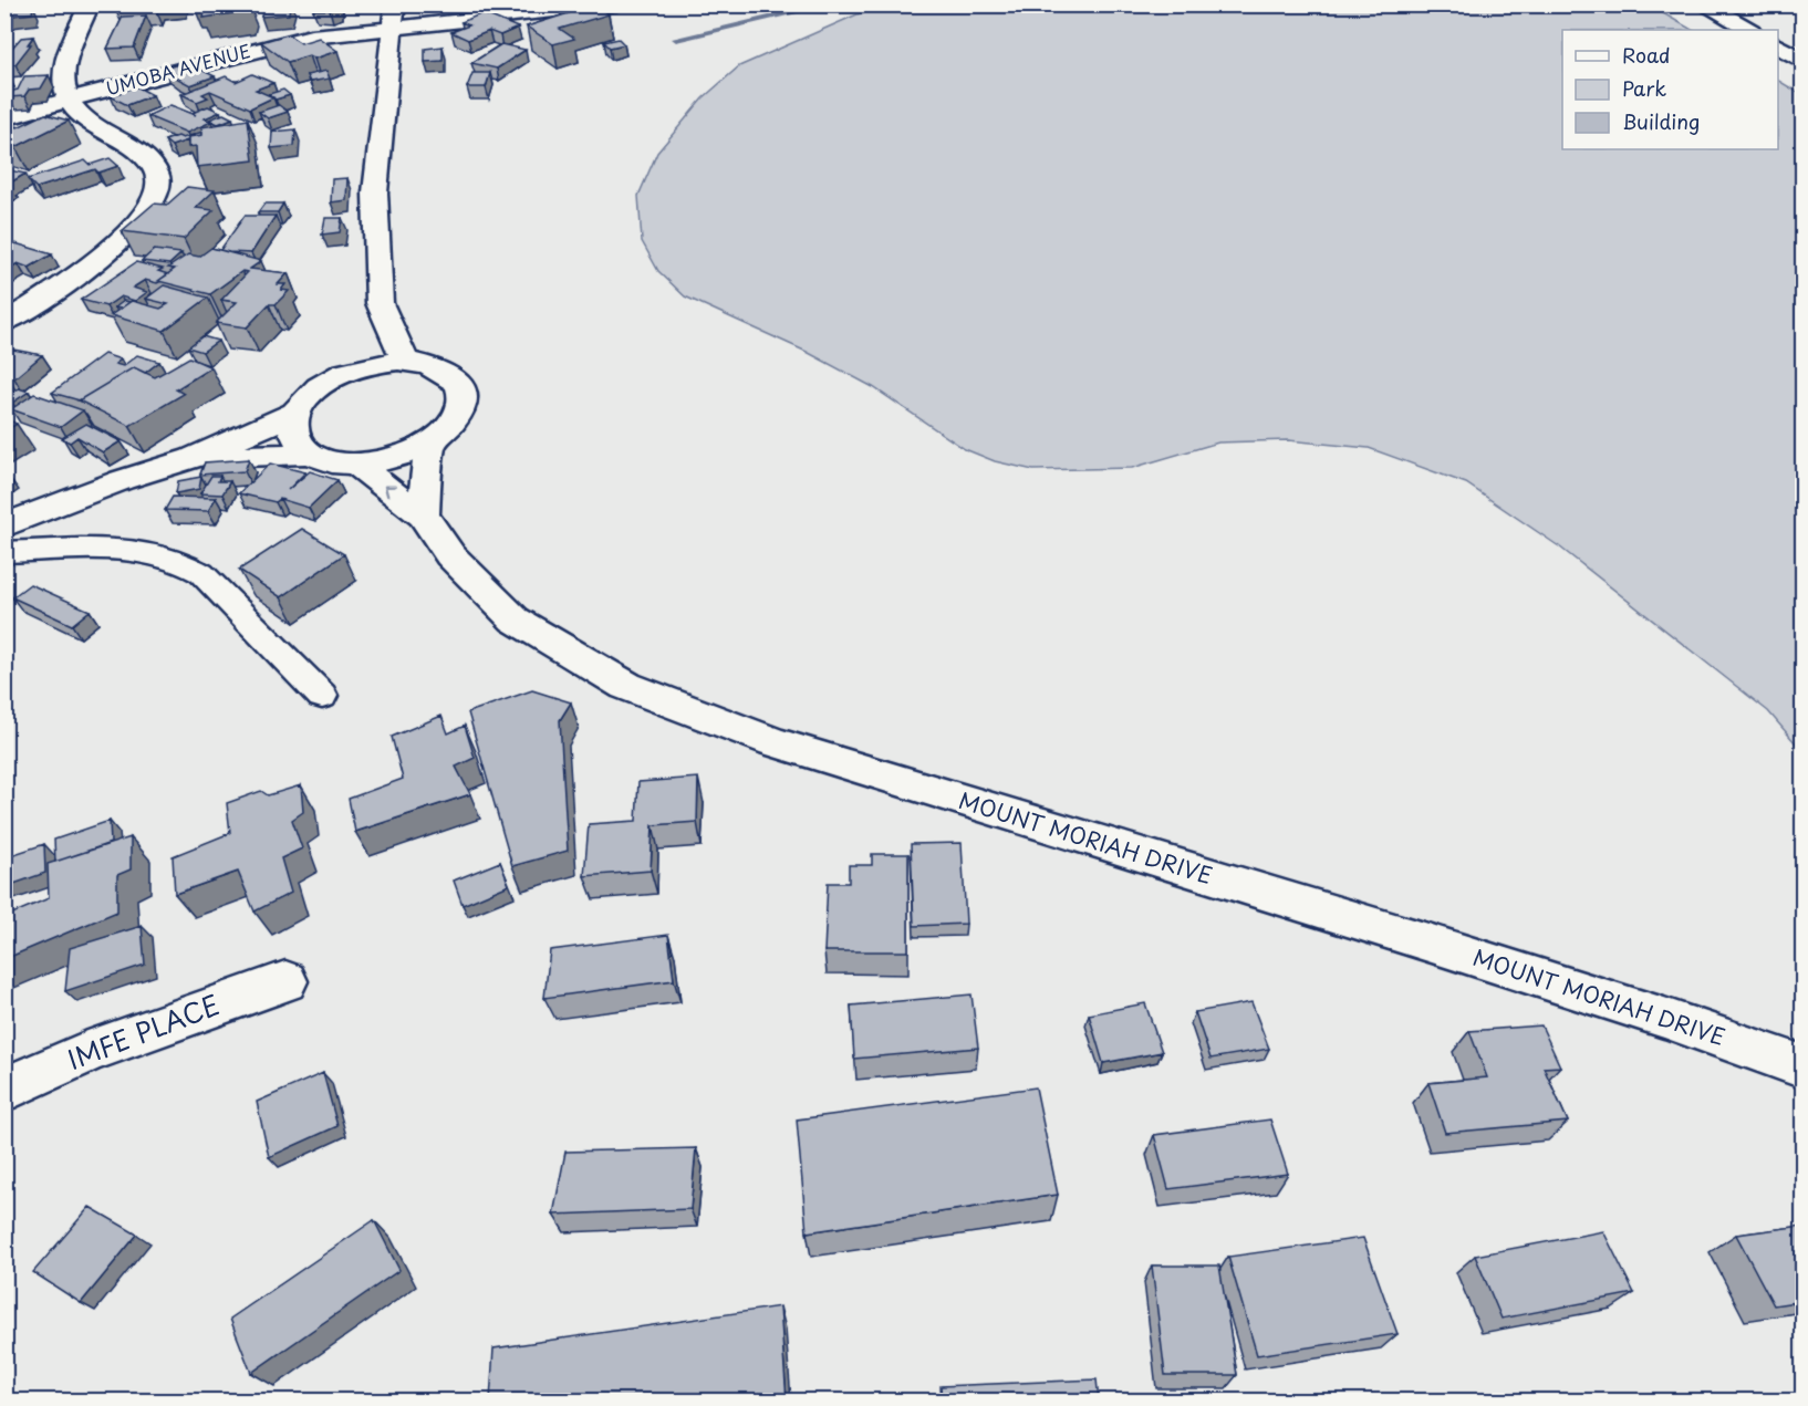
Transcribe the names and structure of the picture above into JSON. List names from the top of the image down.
{
  "streets": {
    "street": ["UMOBA AVENUE", "MOUNT MORIAH DRIVE", "IMFE PLACE"]
  },
  "legend": ["Road", "Park", "Building"]
}
